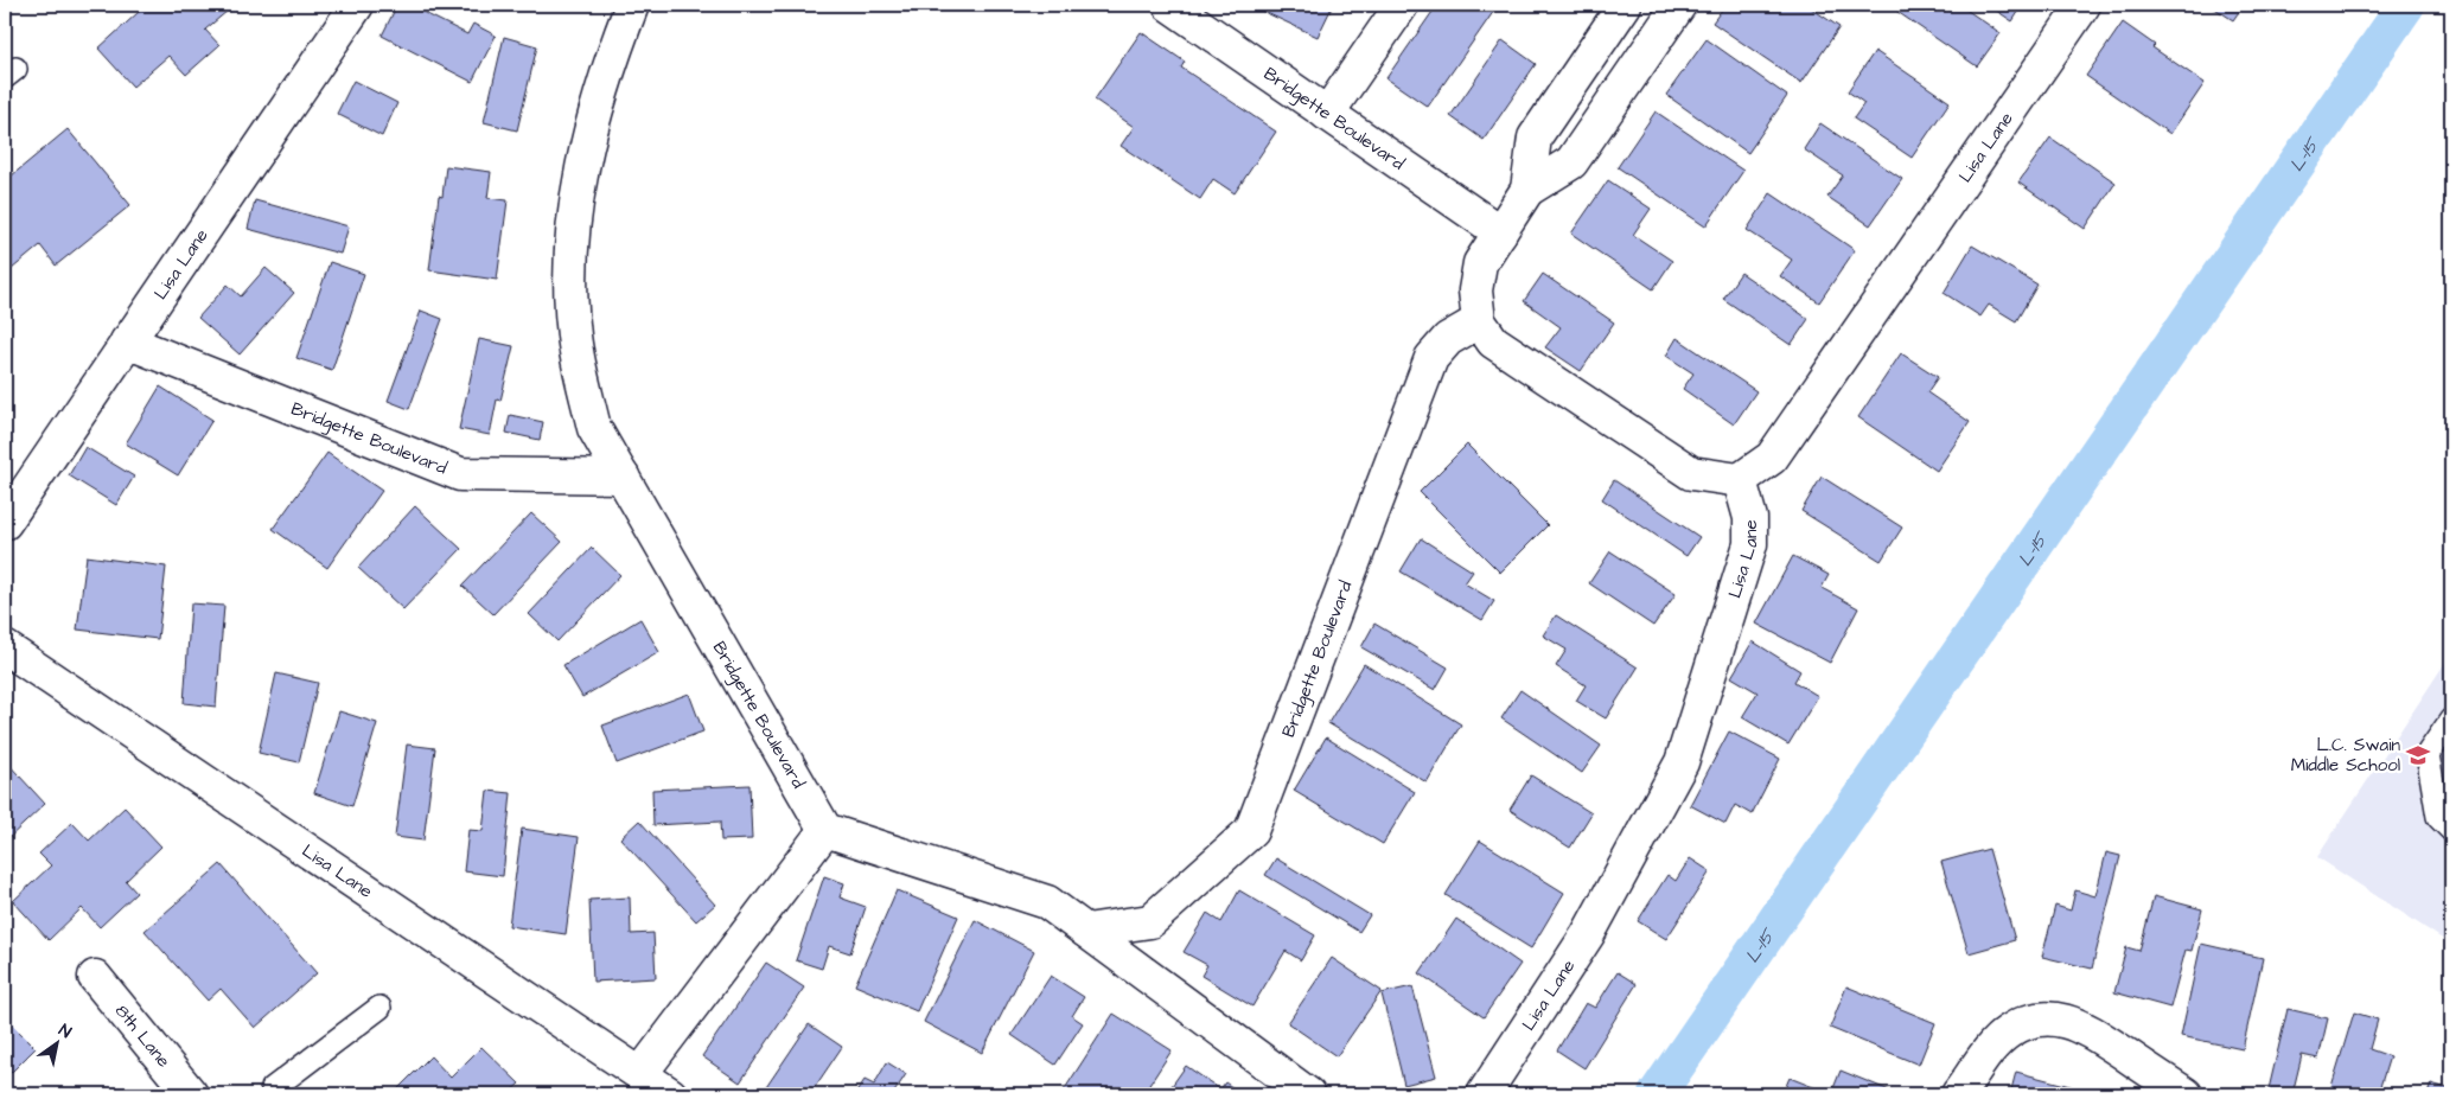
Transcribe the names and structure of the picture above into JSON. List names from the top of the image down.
{
  "streets": {
    "street": ["Bridgette Boulevard", "Lisa Lane", "8th Lane"]
  },
  "crossings": [
    ["Bridgette Boulevard", "Lisa Lane"]
  ],
  "water": ["L-15"],
  "places": {
    "school or university": ["L.C. Swain Middle School"]
  },
  "north": "top right"
}
